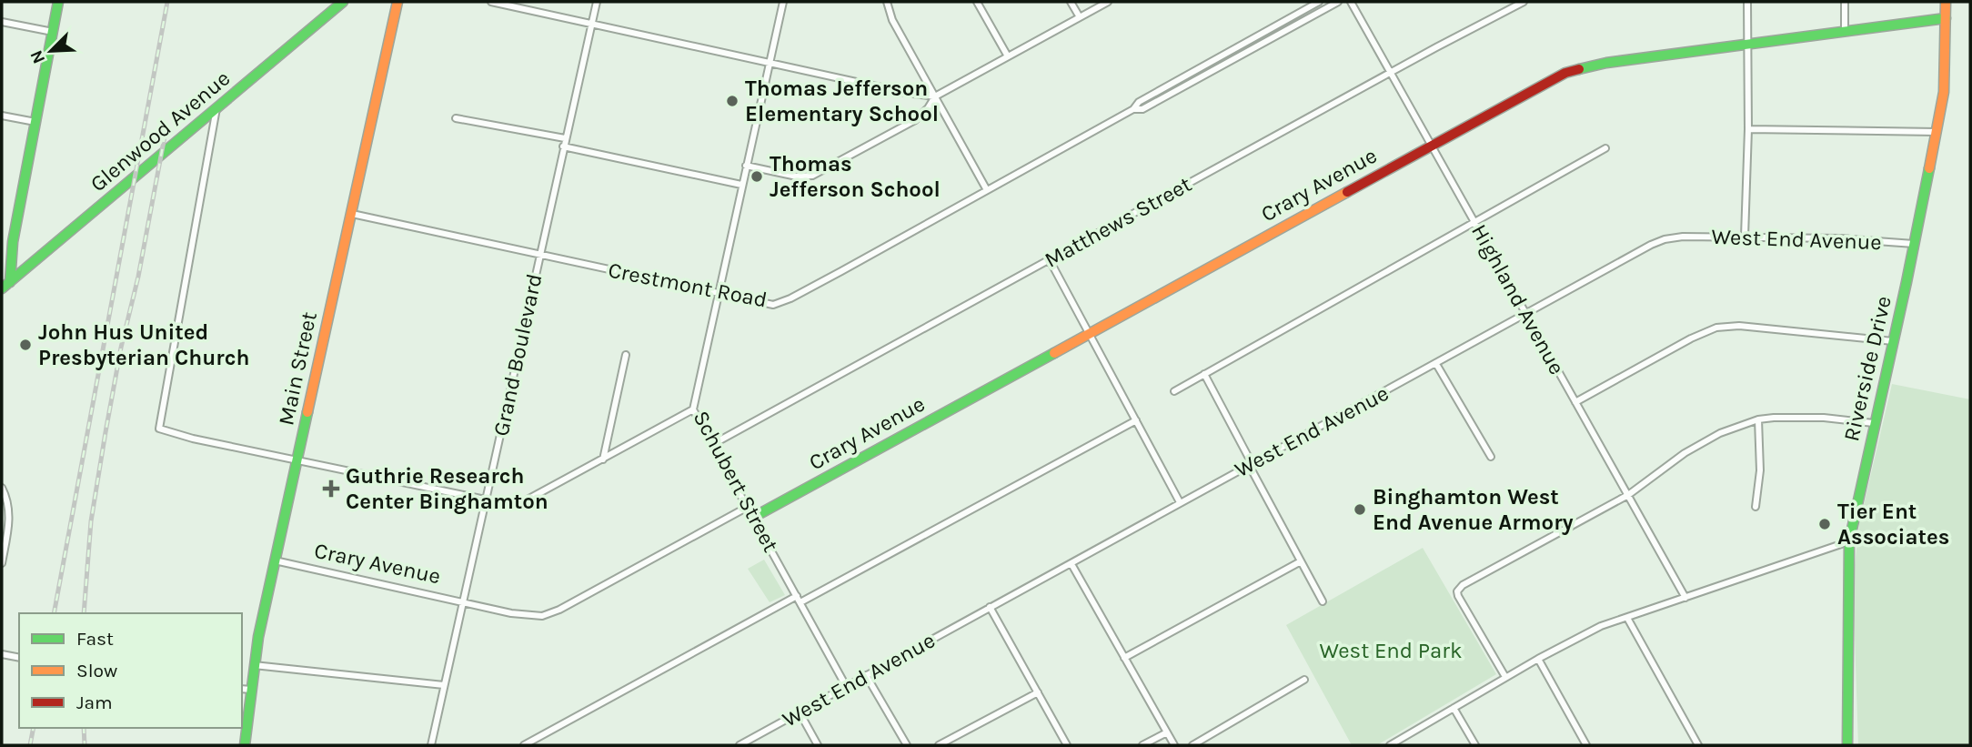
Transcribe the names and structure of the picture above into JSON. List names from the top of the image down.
{
  "streets": {
    "street": [
      "Glenwood Avenue",
      "Crary Avenue",
      "Matthews Street",
      "West End Avenue",
      "Crestmont Road",
      "Highland Avenue",
      "Grand Boulevard",
      "Main Street",
      "Riverside Drive",
      "Schubert Street"
    ]
  },
  "crossings": [
    ["Crary Avenue", "Highland Avenue"],
    ["Crary Avenue", "Grand Boulevard"],
    ["Crary Avenue", "Main Street"],
    ["Crary Avenue", "Riverside Drive"],
    ["Crary Avenue", "Schubert Street"],
    ["Matthews Street", "Highland Avenue"],
    ["Matthews Street", "Schubert Street"],
    ["West End Avenue", "Highland Avenue"],
    ["West End Avenue", "Riverside Drive"],
    ["West End Avenue", "Schubert Street"],
    ["Crestmont Road", "Grand Boulevard"],
    ["Crestmont Road", "Main Street"],
    ["Crestmont Road", "Schubert Street"]
  ],
  "parks": ["West End Park"],
  "places": {
    "other": [
      "Thomas Jefferson Elementary School",
      "Thomas Jefferson School",
      "John Hus United Presbyterian Church",
      "Binghamton West End Avenue Armory",
      "Tier Ent Associates"
    ],
    "health": ["Guthrie Research Center Binghamton"]
  },
  "legend": ["Fast", "Slow", "Jam"],
  "north": "bottom left"
}
